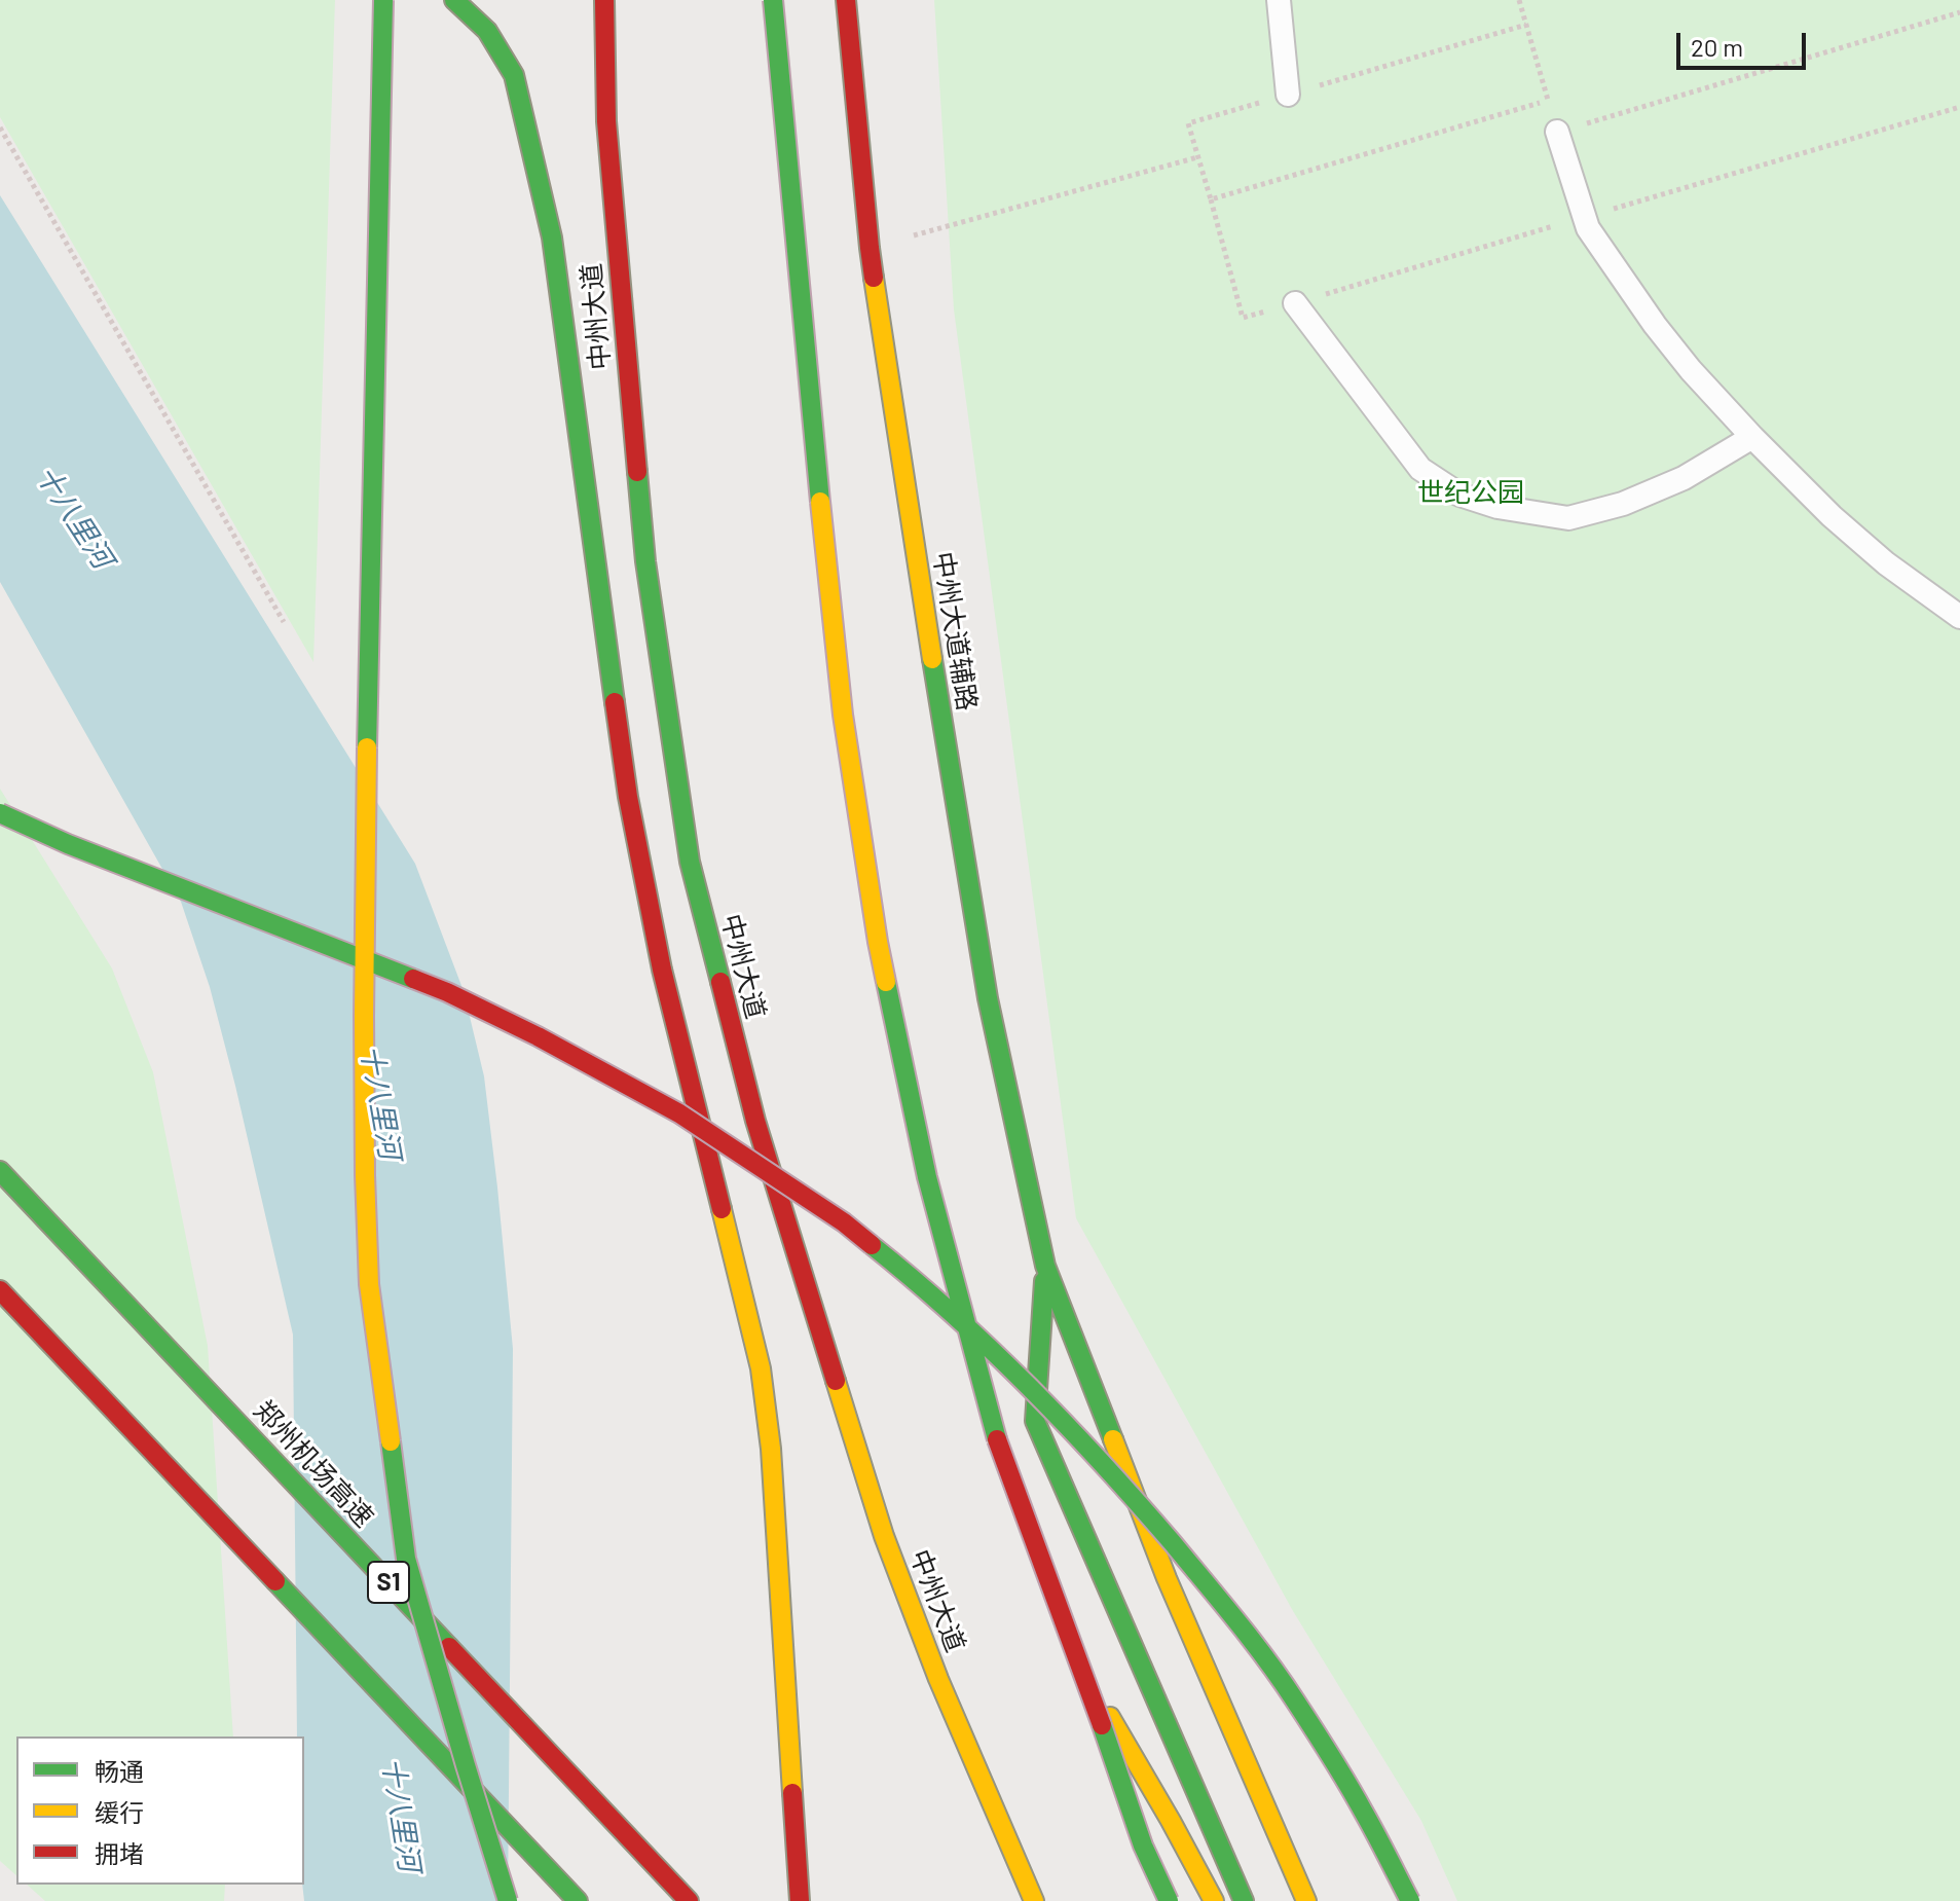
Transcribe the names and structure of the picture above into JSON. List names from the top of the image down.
{
  "streets": {
    "main road": [
      "中州大道",
      "中州大道辅路",
      "郑州机场高速",
      "S1"
    ]
  },
  "water": ["十八里河"],
  "parks": ["世纪公园"],
  "legend": ["畅通", "缓行", "拥堵"],
  "scale_bar": "20 m"
}
